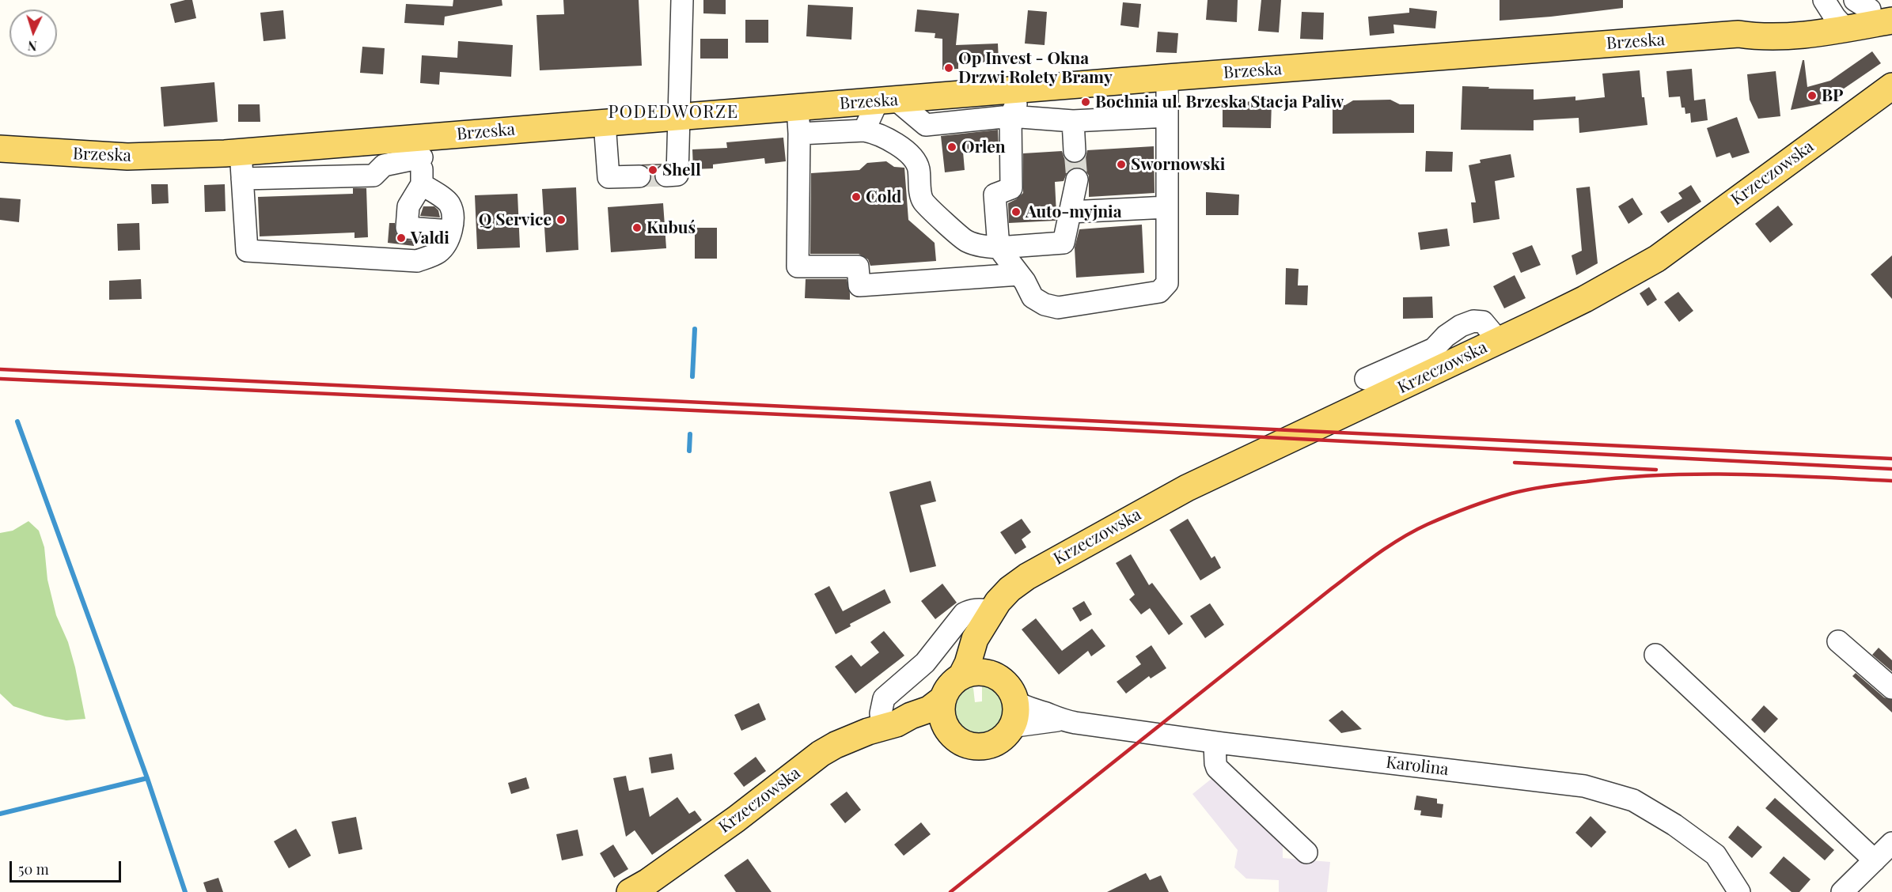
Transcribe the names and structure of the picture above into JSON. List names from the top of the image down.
{
  "streets": {
    "main road": ["Brzeska", "Krzeczowska"],
    "street": ["Karolina"]
  },
  "crossings": [
    ["Krzeczowska", "Karolina"]
  ],
  "districts": ["PODEDWORZE"],
  "places": [
    "Op Invest - Okna Drzwi Rolety Bramy",
    "BP",
    "Bochnia ul. Brzeska Stacja Paliw",
    "Orlen",
    "Swornowski",
    "Shell",
    "Cold",
    "Auto-myjnia",
    "Q Service",
    "Kubuś",
    "Valdi"
  ],
  "scale_bar": "50 m",
  "north": "bottom"
}
